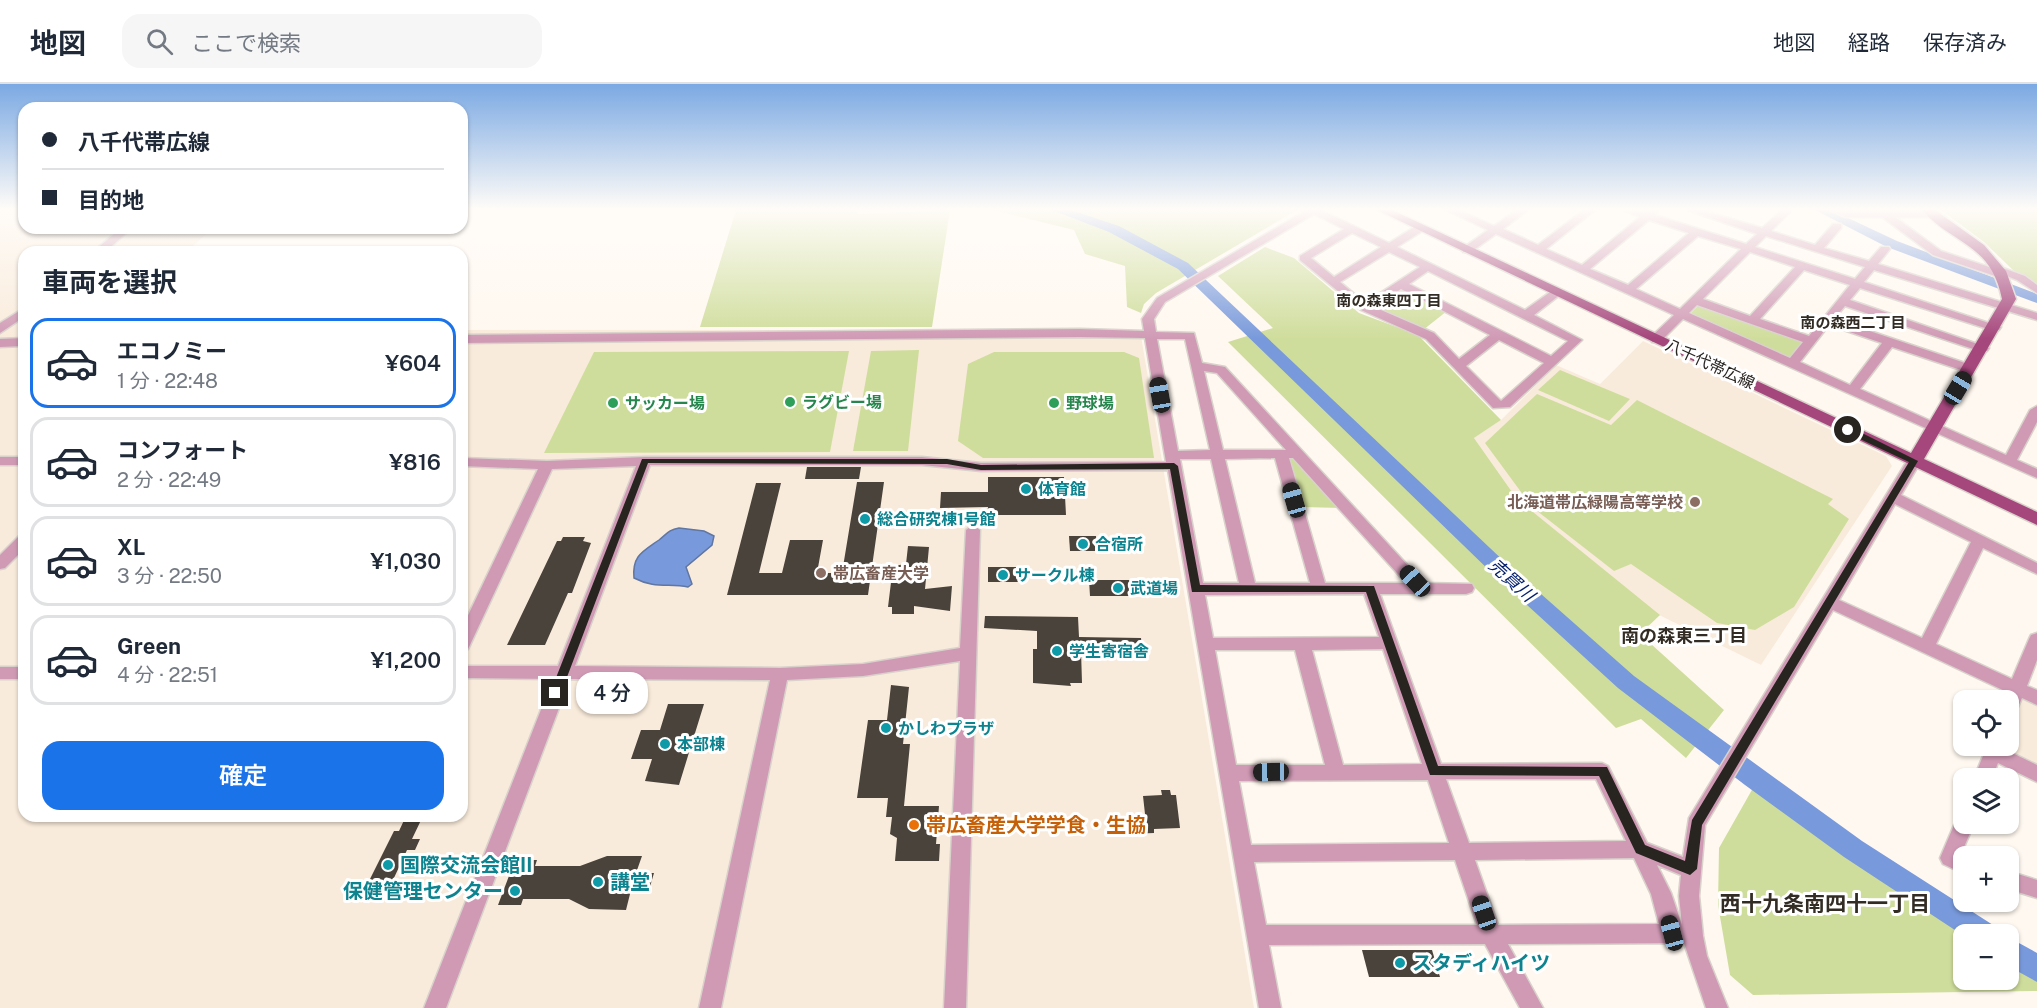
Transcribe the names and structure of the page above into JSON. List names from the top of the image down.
{
  "streets": {
    "main road": ["八千代帯広線"]
  },
  "districts": [
    "南の森東四丁目",
    "南の森西二丁目",
    "南の森東三丁目",
    "西十九条南四十一丁目"
  ],
  "water": ["売買川"],
  "places": [
    "ラグビー場",
    "サッカー場",
    "野球場",
    "体育館",
    "北海道帯広緑陽高等学校",
    "総合研究棟1号館",
    "合宿所",
    "帯広畜産大学",
    "サークル棟",
    "武道場",
    "学生寄宿舎",
    "かしわプラザ",
    "本部棟",
    "帯広畜産大学学食・生協",
    "国際交流会館II",
    "講堂",
    "保健管理センター",
    "スタディハイツ"
  ],
  "page": {
    "header": "地図",
    "search": "ここで検索",
    "nav": ["地図", "経路", "保存済み"],
    "banner": ["八千代帯広線", "目的地"],
    "heading": "車両を選択",
    "list": [
      {
        "name": "エコノミー",
        "note": "1 分 · 22:48",
        "value": "¥604"
      },
      {
        "name": "コンフォート",
        "note": "2 分 · 22:49",
        "value": "¥816"
      },
      {
        "name": "XL",
        "note": "3 分 · 22:50",
        "value": "¥1,030"
      },
      {
        "name": "Green",
        "note": "4 分 · 22:51",
        "value": "¥1,200"
      }
    ],
    "bubble": "4 分",
    "map_buttons": ["+", "−"],
    "buttons": "確定"
  }
}
